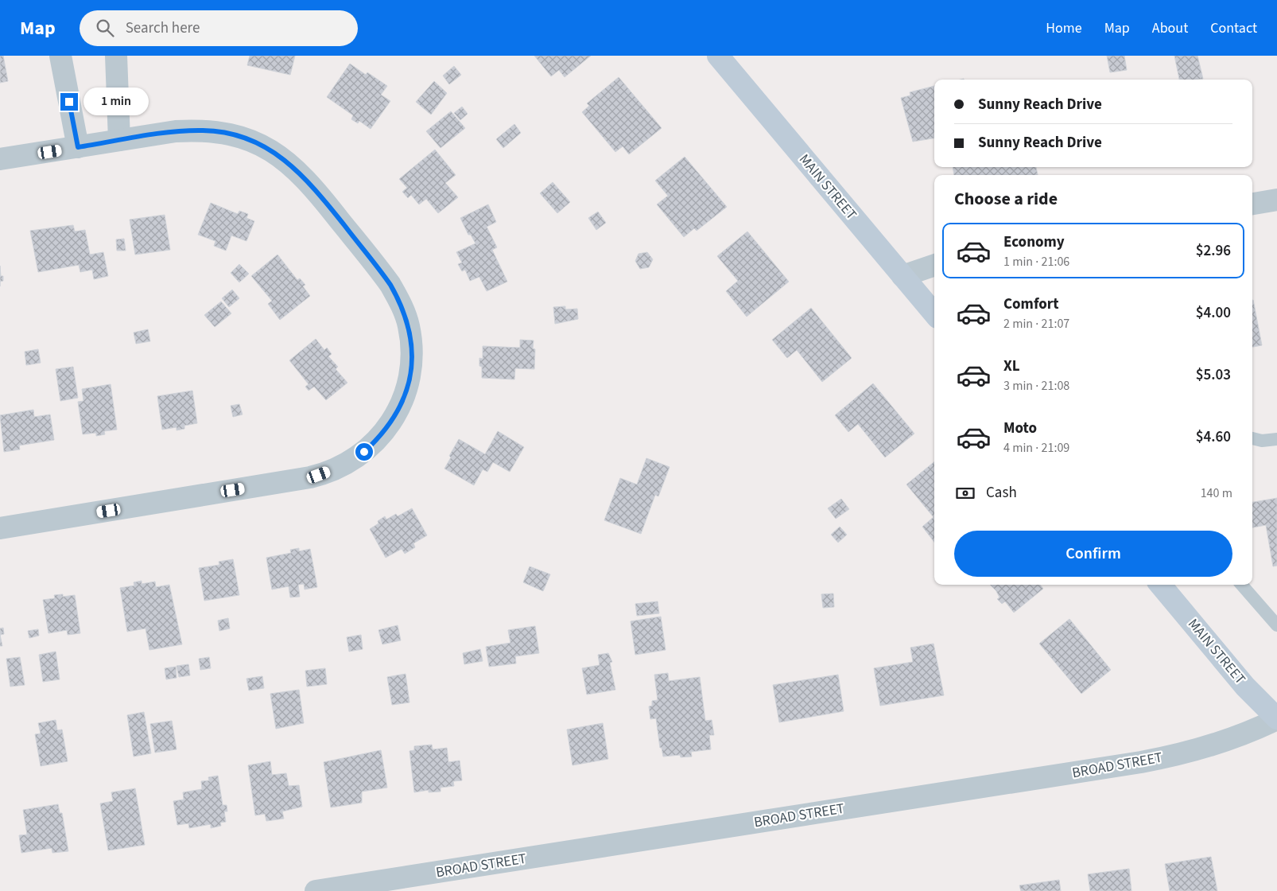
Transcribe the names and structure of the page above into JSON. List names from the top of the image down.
{
  "streets": {
    "main road": ["MAIN STREET"],
    "street": ["BROAD STREET"]
  },
  "crossings": [
    ["MAIN STREET", "BROAD STREET"]
  ],
  "page": {
    "header": "Map",
    "search": "Search here",
    "nav": [
      "Home",
      "Map",
      "About",
      "Contact"
    ],
    "banner": ["Sunny Reach Drive", "Sunny Reach Drive"],
    "bubble": "1 min",
    "heading": "Choose a ride",
    "list": [
      {
        "name": "Economy",
        "note": "1 min · 21:06",
        "value": "$2.96"
      },
      {
        "name": "Comfort",
        "note": "2 min · 21:07",
        "value": "$4.00"
      },
      {
        "name": "XL",
        "note": "3 min · 21:08",
        "value": "$5.03"
      },
      {
        "name": "Moto",
        "note": "4 min · 21:09",
        "value": "$4.60"
      }
    ],
    "pay": ["Cash", "140 m"],
    "buttons": "Confirm"
  }
}
